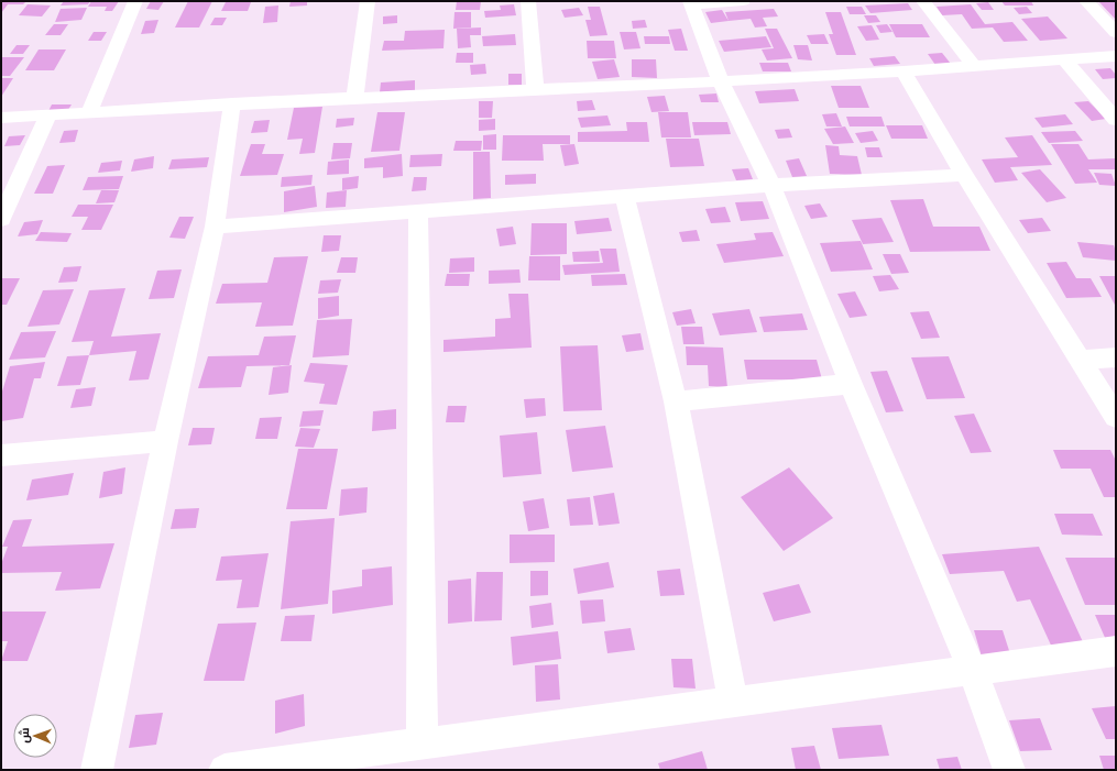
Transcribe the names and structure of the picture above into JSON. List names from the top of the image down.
{
  "north": "left"
}
